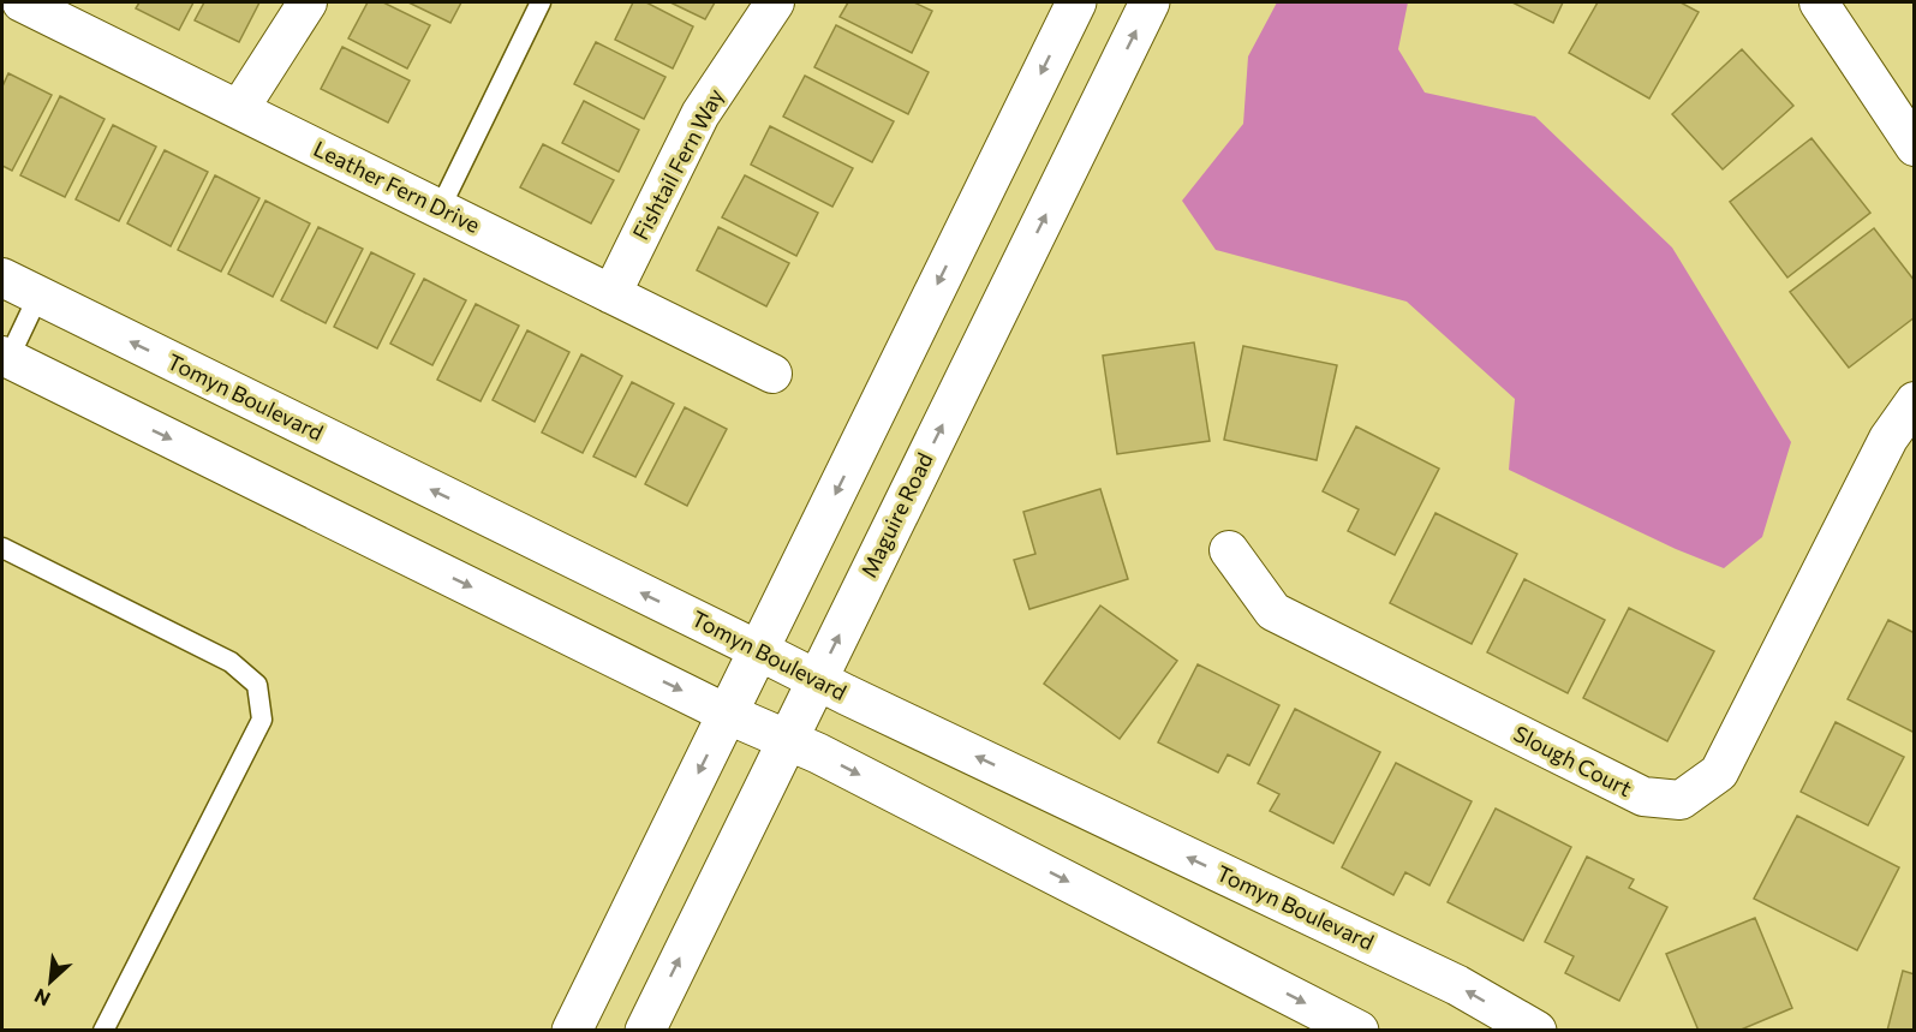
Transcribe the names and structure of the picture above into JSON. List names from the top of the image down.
{
  "streets": {
    "main road": ["Tomyn Boulevard", "Maguire Road"],
    "street": ["Fishtail Fern Way", "Leather Fern Drive", "Slough Court"]
  },
  "crossings": [
    ["Fishtail Fern Way", "Leather Fern Drive"],
    ["Tomyn Boulevard", "Maguire Road"]
  ],
  "north": "bottom left"
}
